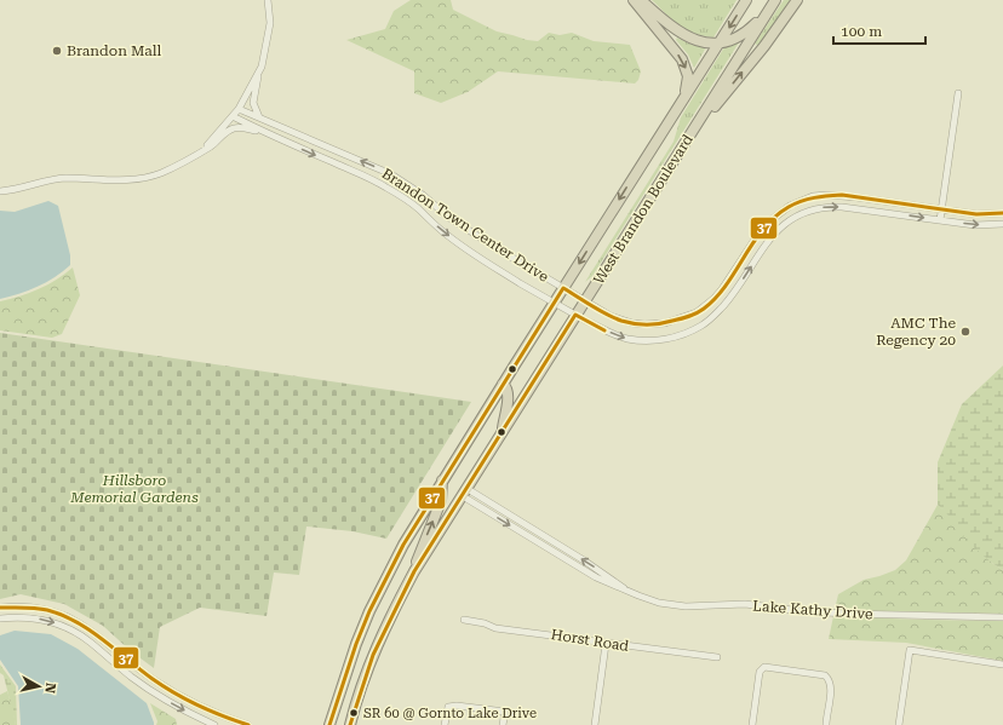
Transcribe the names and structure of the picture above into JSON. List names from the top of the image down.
{
  "streets": {
    "highway": ["West Brandon Boulevard"],
    "street": ["Brandon Town Center Drive", "Lake Kathy Drive", "Horst Road"]
  },
  "crossings": [
    ["West Brandon Boulevard", "Brandon Town Center Drive"],
    ["West Brandon Boulevard", "Lake Kathy Drive"]
  ],
  "parks": ["Hillsboro Memorial Gardens"],
  "places": ["Brandon Mall", "AMC The Regency 20", "SR 60 @ Gornto Lake Drive"],
  "lines": ["transit line 37"],
  "scale_bar": "100 m",
  "north": "right"
}
